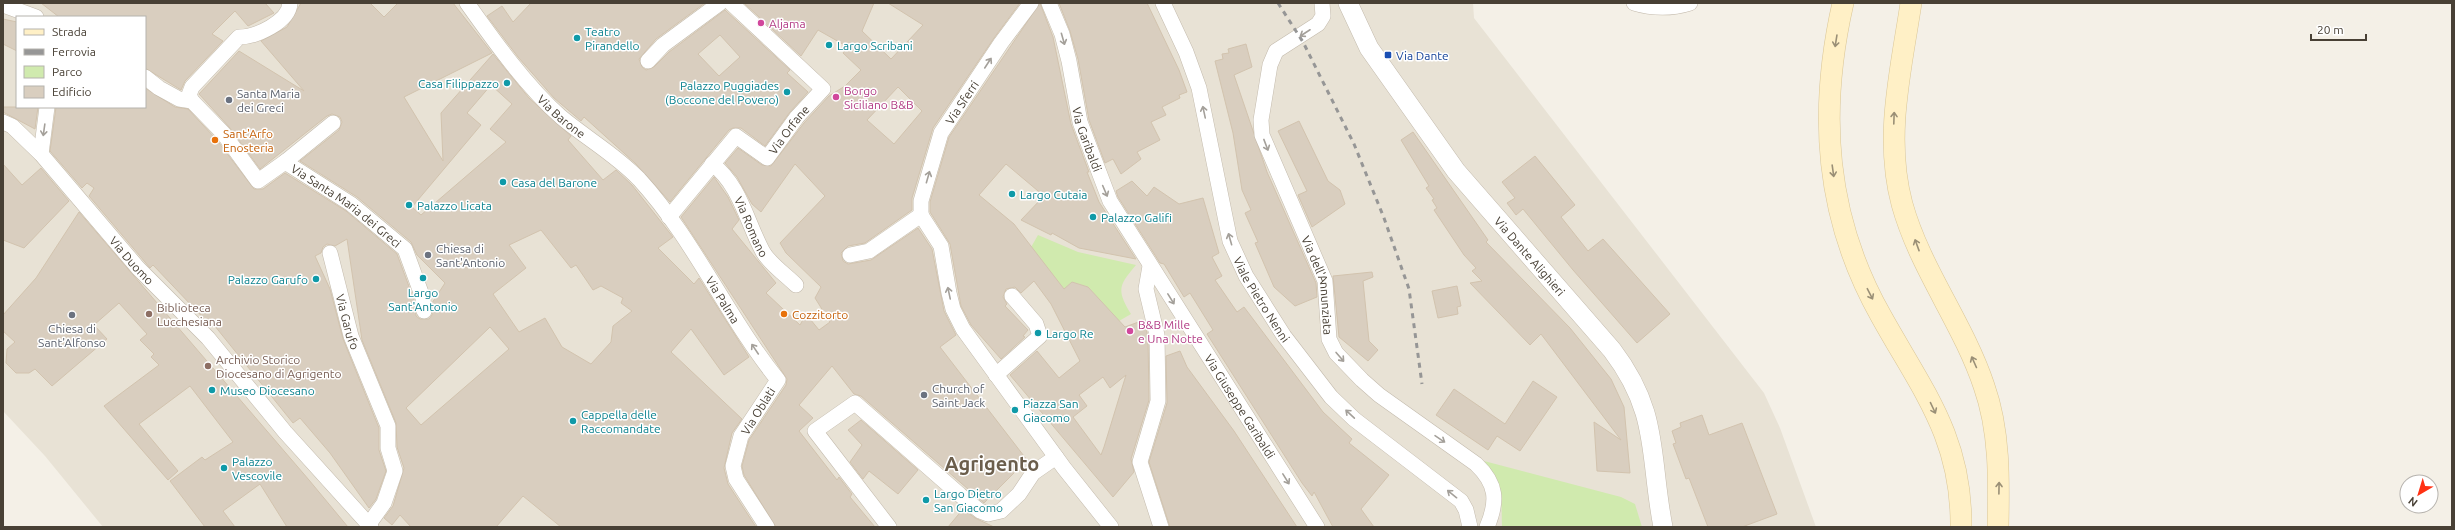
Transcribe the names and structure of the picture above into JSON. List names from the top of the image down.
{
  "streets": {
    "street": [
      "Via Sferri",
      "Via Barone",
      "Via Orfane",
      "Via Garibaldi",
      "Via Santa Maria dei Greci",
      "Via Romano",
      "Via Dante Alighieri",
      "Via Duomo",
      "Via dell'Annunziata",
      "Viale Pietro Nenni",
      "Via Palma",
      "Via Garufo",
      "Via Giuseppe Garibaldi",
      "Via Oblati"
    ]
  },
  "crossings": [
    ["Via Barone", "Via Orfane"],
    ["Via Barone", "Via Palma"],
    ["Via Orfane", "Via Romano"],
    ["Via Orfane", "Via Palma"],
    ["Via Garibaldi", "Via Giuseppe Garibaldi"],
    ["Via Duomo", "Via Garufo"],
    ["Via Palma", "Via Oblati"]
  ],
  "one_way": [
    "Via Sferri",
    "Via Garibaldi",
    "Via dell'Annunziata",
    "Viale Pietro Nenni",
    "Via Palma",
    "Via Giuseppe Garibaldi"
  ],
  "districts": ["Agrigento"],
  "places": {
    "other": [
      "Aljama",
      "Teatro Pirandello",
      "Largo Scribani",
      "Casa Filippazzo",
      "Palazzo Puggiades (Boccone del Povero)",
      "Borgo Siciliano B&B",
      "Santa Maria dei Greci",
      "Sant'Arfo Enosteria",
      "Casa del Barone",
      "Largo Cutaia",
      "Palazzo Licata",
      "Palazzo Galifi",
      "Chiesa di Sant'Antonio",
      "Largo Sant'Antonio",
      "Palazzo Garufo",
      "Biblioteca Lucchesiana",
      "Cozzitorto",
      "Chiesa di Sant'Alfonso",
      "B&B Mille e Una Notte",
      "Largo Re",
      "Archivio Storico Diocesano di Agrigento",
      "Museo Diocesano",
      "Church of Saint Jack",
      "Piazza San Giacomo",
      "Cappella delle Raccomandate",
      "Palazzo Vescovile",
      "Largo Dietro San Giacomo"
    ],
    "transit": ["Via Dante"]
  },
  "legend": [
    "Strada",
    "Ferrovia",
    "Parco",
    "Edificio"
  ],
  "scale_bar": "20 m",
  "north": "bottom left"
}
